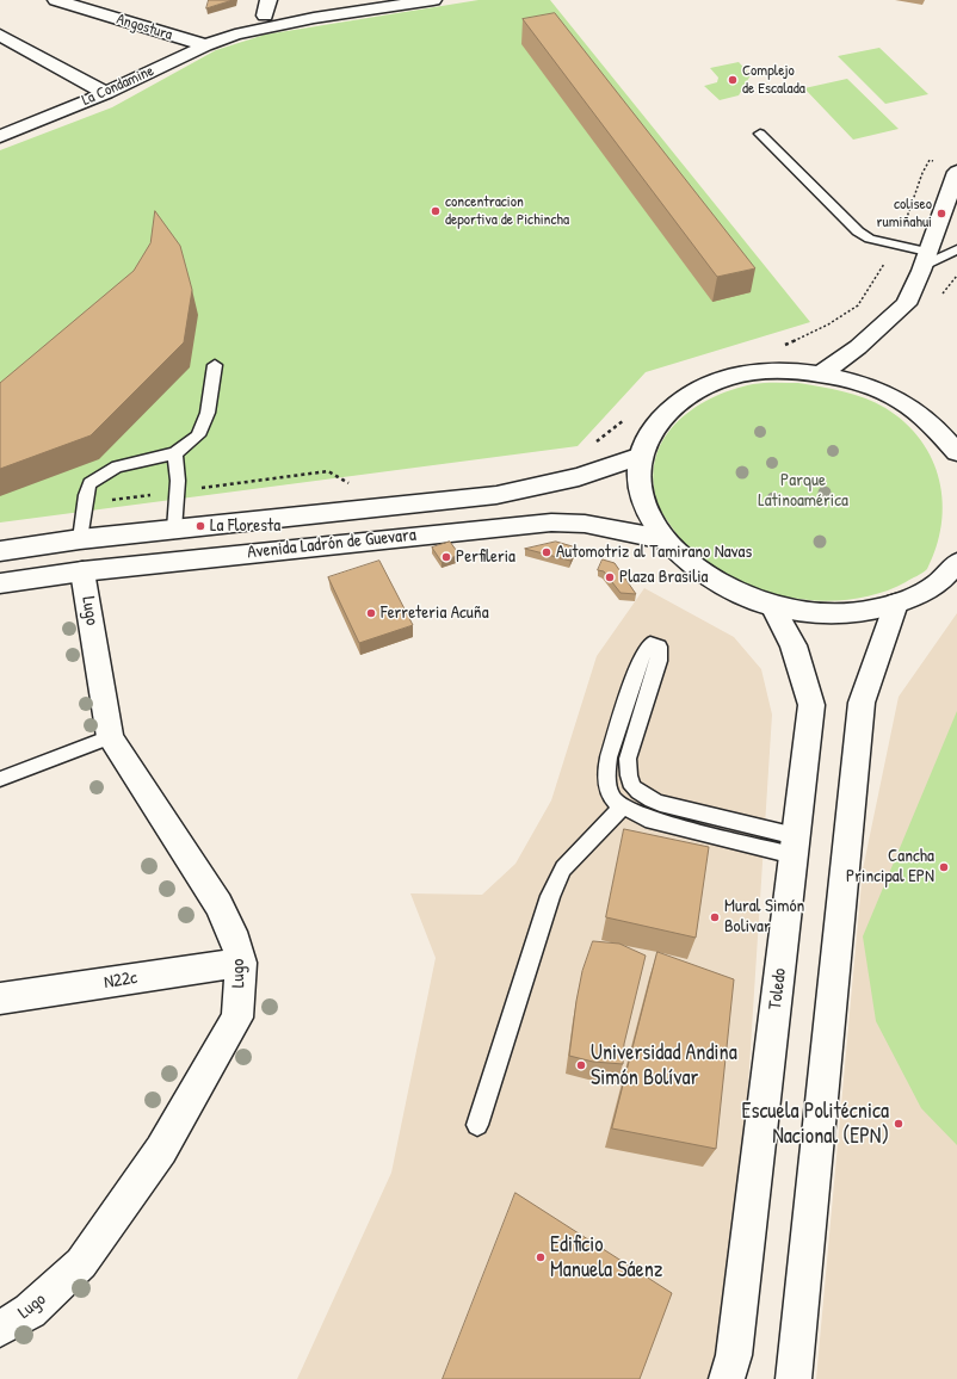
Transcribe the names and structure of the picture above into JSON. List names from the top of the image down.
{
  "streets": {
    "street": [
      "Angostura",
      "La Condamine",
      "Avenida Ladrón de Guevara",
      "Lugo",
      "N22c",
      "Toledo"
    ]
  },
  "crossings": [
    ["Angostura", "La Condamine"],
    ["Avenida Ladrón de Guevara", "Lugo"],
    ["Lugo", "N22c"]
  ],
  "parks": ["Parque Latinoamérica"],
  "places": [
    "Complejo de Escalada",
    "concentracion deportiva de Pichincha",
    "coliseo rumiñahui",
    "La Floresta",
    "Automotriz al Tamirano Navas",
    "Perfileria",
    "Plaza Brasilia",
    "Ferreteria Acuña",
    "Cancha Principal EPN",
    "Mural Simón Bolivar",
    "Universidad Andina Simón Bolívar",
    "Escuela Politécnica Nacional (EPN)",
    "Edificio Manuela Sáenz"
  ]
}
